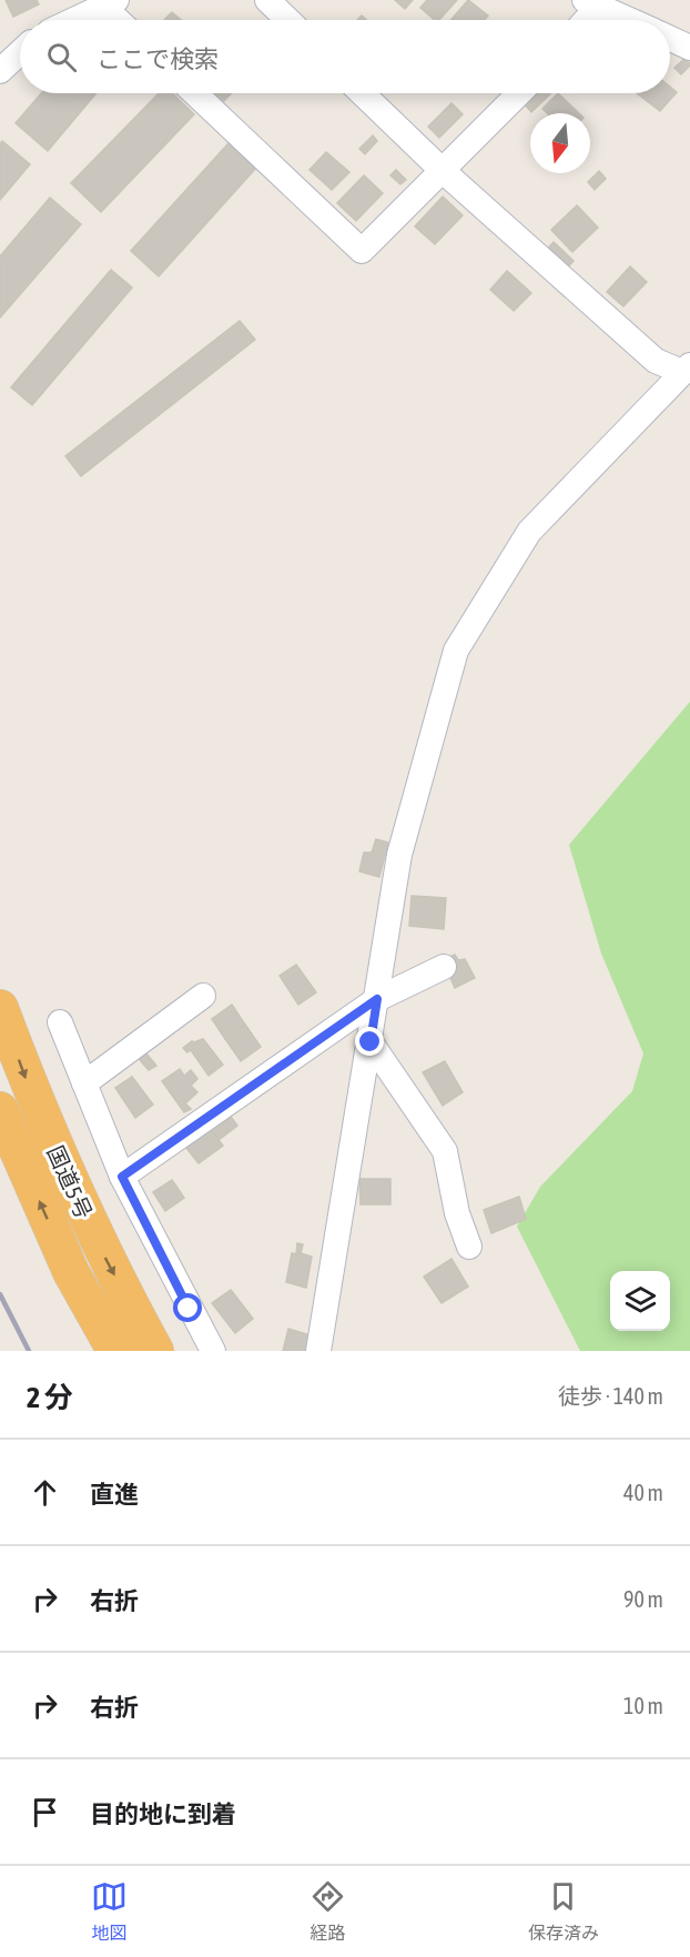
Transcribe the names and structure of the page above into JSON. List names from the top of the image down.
{
  "streets": {
    "highway": ["国道5号"]
  },
  "north": "bottom",
  "page": {
    "search": "ここで検索",
    "heading": ["2 分", "徒歩 · 140 m"],
    "list": [
      ["直進", "40 m"],
      ["右折", "90 m"],
      ["右折", "10 m"],
      "目的地に到着"
    ],
    "nav": ["地図", "経路", "保存済み"]
  }
}
